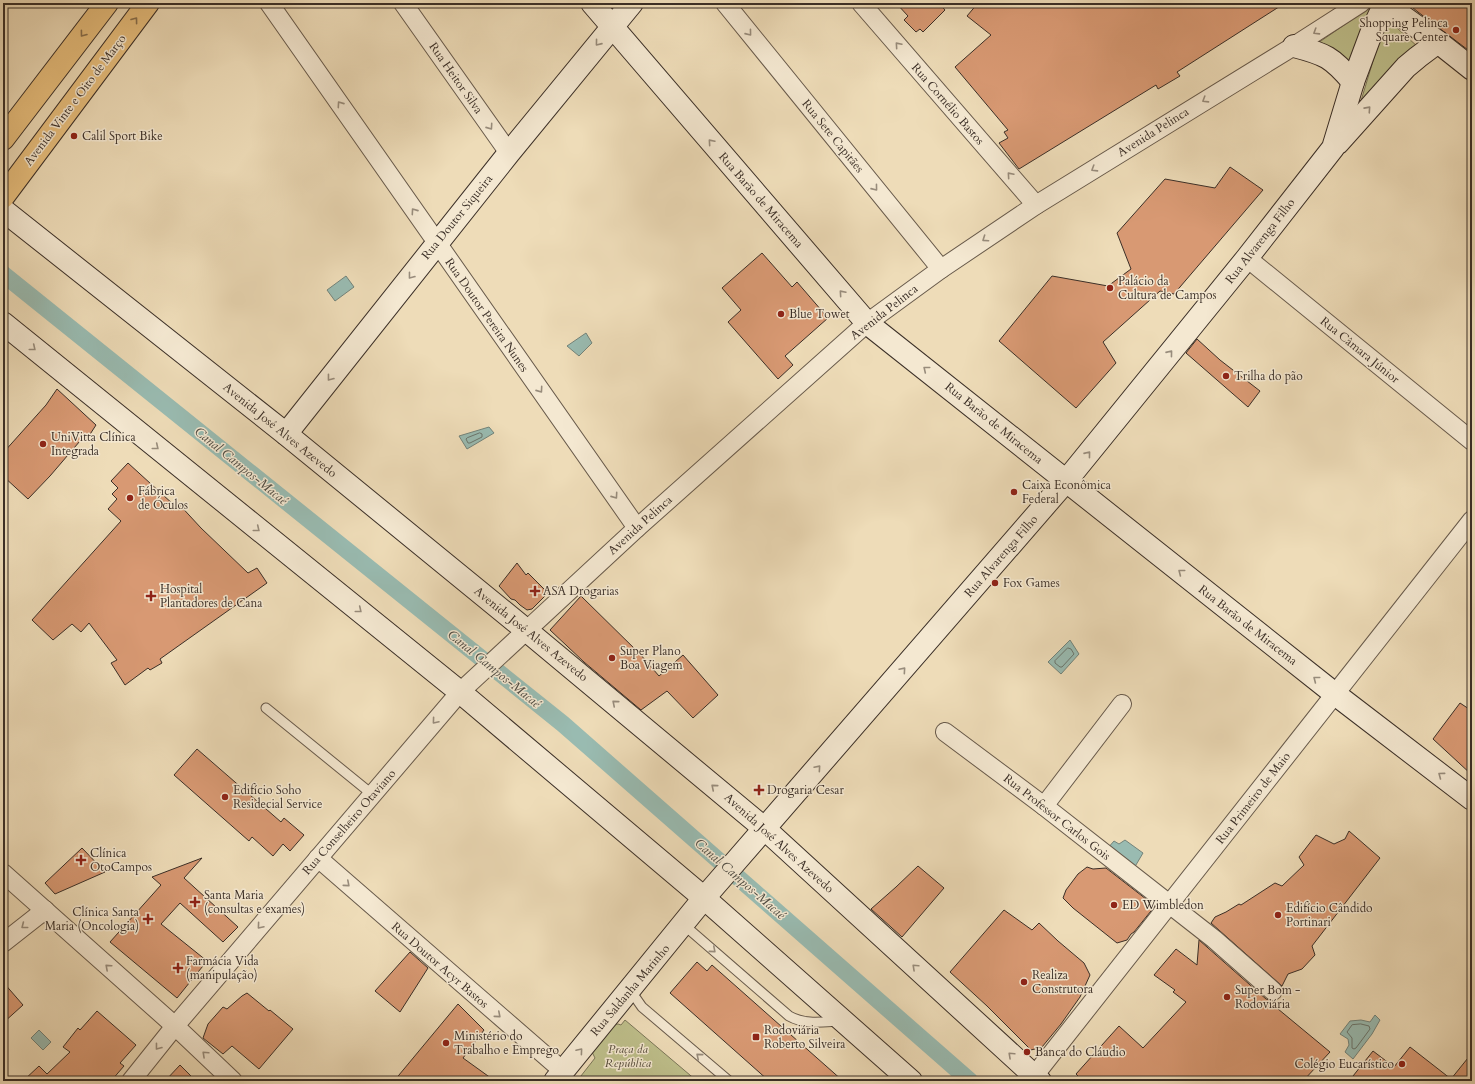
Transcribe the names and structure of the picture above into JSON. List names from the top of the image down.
{
  "streets": {
    "main road": [
      "Avenida Vinte e Oito de Março",
      "Rua Barão de Miracema",
      "Rua Doutor Siqueira",
      "Rua Alvarenga Filho",
      "Avenida José Alves Azevedo",
      "Rua Saldanha Marinho"
    ],
    "street": [
      "Rua Heitor Silva",
      "Rua Cornélio Bastos",
      "Avenida Pelinca",
      "Rua Sete Capitães",
      "Rua Doutor Pereira Nunes",
      "Rua Câmara Júnior",
      "Rua Primeiro de Maio",
      "Rua Professor Carlos Gois",
      "Rua Conselheiro Otaviano",
      "Rua Doutor Acyr Bastos"
    ]
  },
  "crossings": [
    ["Rua Heitor Silva", "Rua Doutor Siqueira"],
    ["Rua Cornélio Bastos", "Avenida Pelinca"],
    ["Avenida Pelinca", "Rua Sete Capitães"],
    ["Avenida Pelinca", "Rua Barão de Miracema"],
    ["Avenida Pelinca", "Rua Doutor Pereira Nunes"],
    ["Avenida Pelinca", "Avenida José Alves Azevedo"],
    ["Avenida Pelinca", "Rua Conselheiro Otaviano"],
    ["Rua Barão de Miracema", "Rua Doutor Siqueira"],
    ["Rua Barão de Miracema", "Rua Alvarenga Filho"],
    ["Rua Barão de Miracema", "Rua Primeiro de Maio"],
    ["Rua Doutor Siqueira", "Rua Doutor Pereira Nunes"],
    ["Rua Doutor Siqueira", "Avenida José Alves Azevedo"],
    ["Rua Alvarenga Filho", "Rua Câmara Júnior"],
    ["Rua Alvarenga Filho", "Avenida José Alves Azevedo"],
    ["Rua Alvarenga Filho", "Rua Saldanha Marinho"],
    ["Avenida José Alves Azevedo", "Rua Primeiro de Maio"],
    ["Rua Primeiro de Maio", "Rua Professor Carlos Gois"],
    ["Rua Conselheiro Otaviano", "Rua Doutor Acyr Bastos"],
    ["Rua Doutor Acyr Bastos", "Rua Saldanha Marinho"]
  ],
  "one_way": [
    "Rua Heitor Silva",
    "Rua Cornélio Bastos",
    "Avenida Pelinca",
    "Rua Sete Capitães",
    "Rua Barão de Miracema",
    "Rua Doutor Siqueira",
    "Rua Alvarenga Filho",
    "Rua Conselheiro Otaviano",
    "Rua Doutor Acyr Bastos",
    "Rua Saldanha Marinho"
  ],
  "water": ["Canal Campos-Macaé"],
  "parks": ["Praça da República"],
  "places": {
    "other": [
      "Shopping Pelinca Square Center",
      "Calil Sport Bike",
      "Palácio da Cultura de Campos",
      "Blue Towet",
      "Trilha do pão",
      "UniVitta Clínica Integrada",
      "Caixa Econômica Federal",
      "Fábrica de Óculos",
      "Fox Games",
      "Super Plano Boa Viagem",
      "Edifício Soho Residecial Service",
      "ED Wimbledon",
      "Edifício Cândido Portinari",
      "Realiza Construtora",
      "Super Bom - Rodoviária",
      "Ministério do Trabalho e Emprego",
      "Banca do Cláudio",
      "Colégio Eucarístico"
    ],
    "health": [
      "ASA Drogarias",
      "Hospital Plantadores de Cana",
      "Drogaria Cesar",
      "Clínica OtoCampos",
      "Santa Maria (consultas e exames)",
      "Clínica Santa Maria (Oncologia)",
      "Farmácia Vida (manipulação)"
    ],
    "transit": ["Rodoviária Roberto Silveira"]
  }
}
